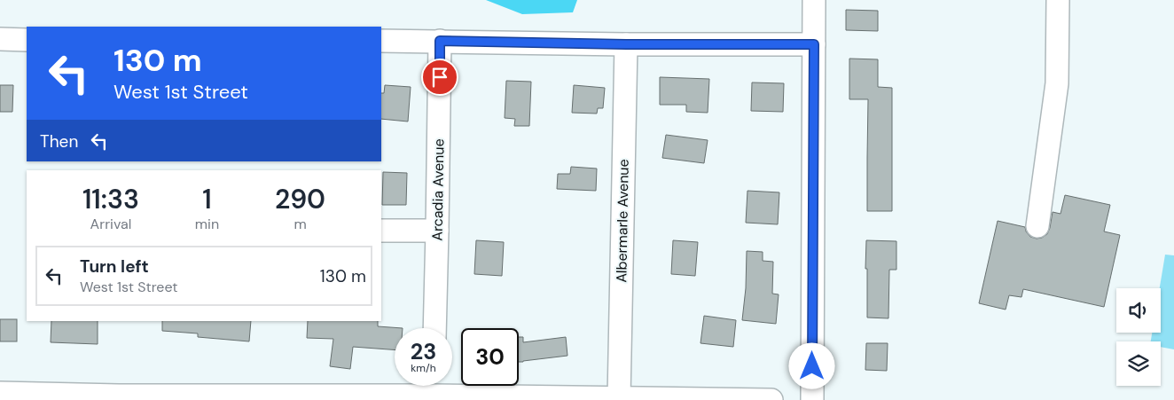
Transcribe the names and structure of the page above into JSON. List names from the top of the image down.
{
  "streets": {
    "street": ["Arcadia Avenue", "Albermarle Avenue"]
  },
  "page": {
    "turn": ["130 m", "West 1st Street"],
    "then": "Then",
    "eta": [
      "11:33",
      "Arrival",
      "1",
      "min",
      "290",
      "m"
    ],
    "list": [
      {
        "name": "Turn left",
        "note": "West 1st Street",
        "value": "130 m"
      }
    ],
    "speed": "23 km/h",
    "limit": "30"
  }
}
